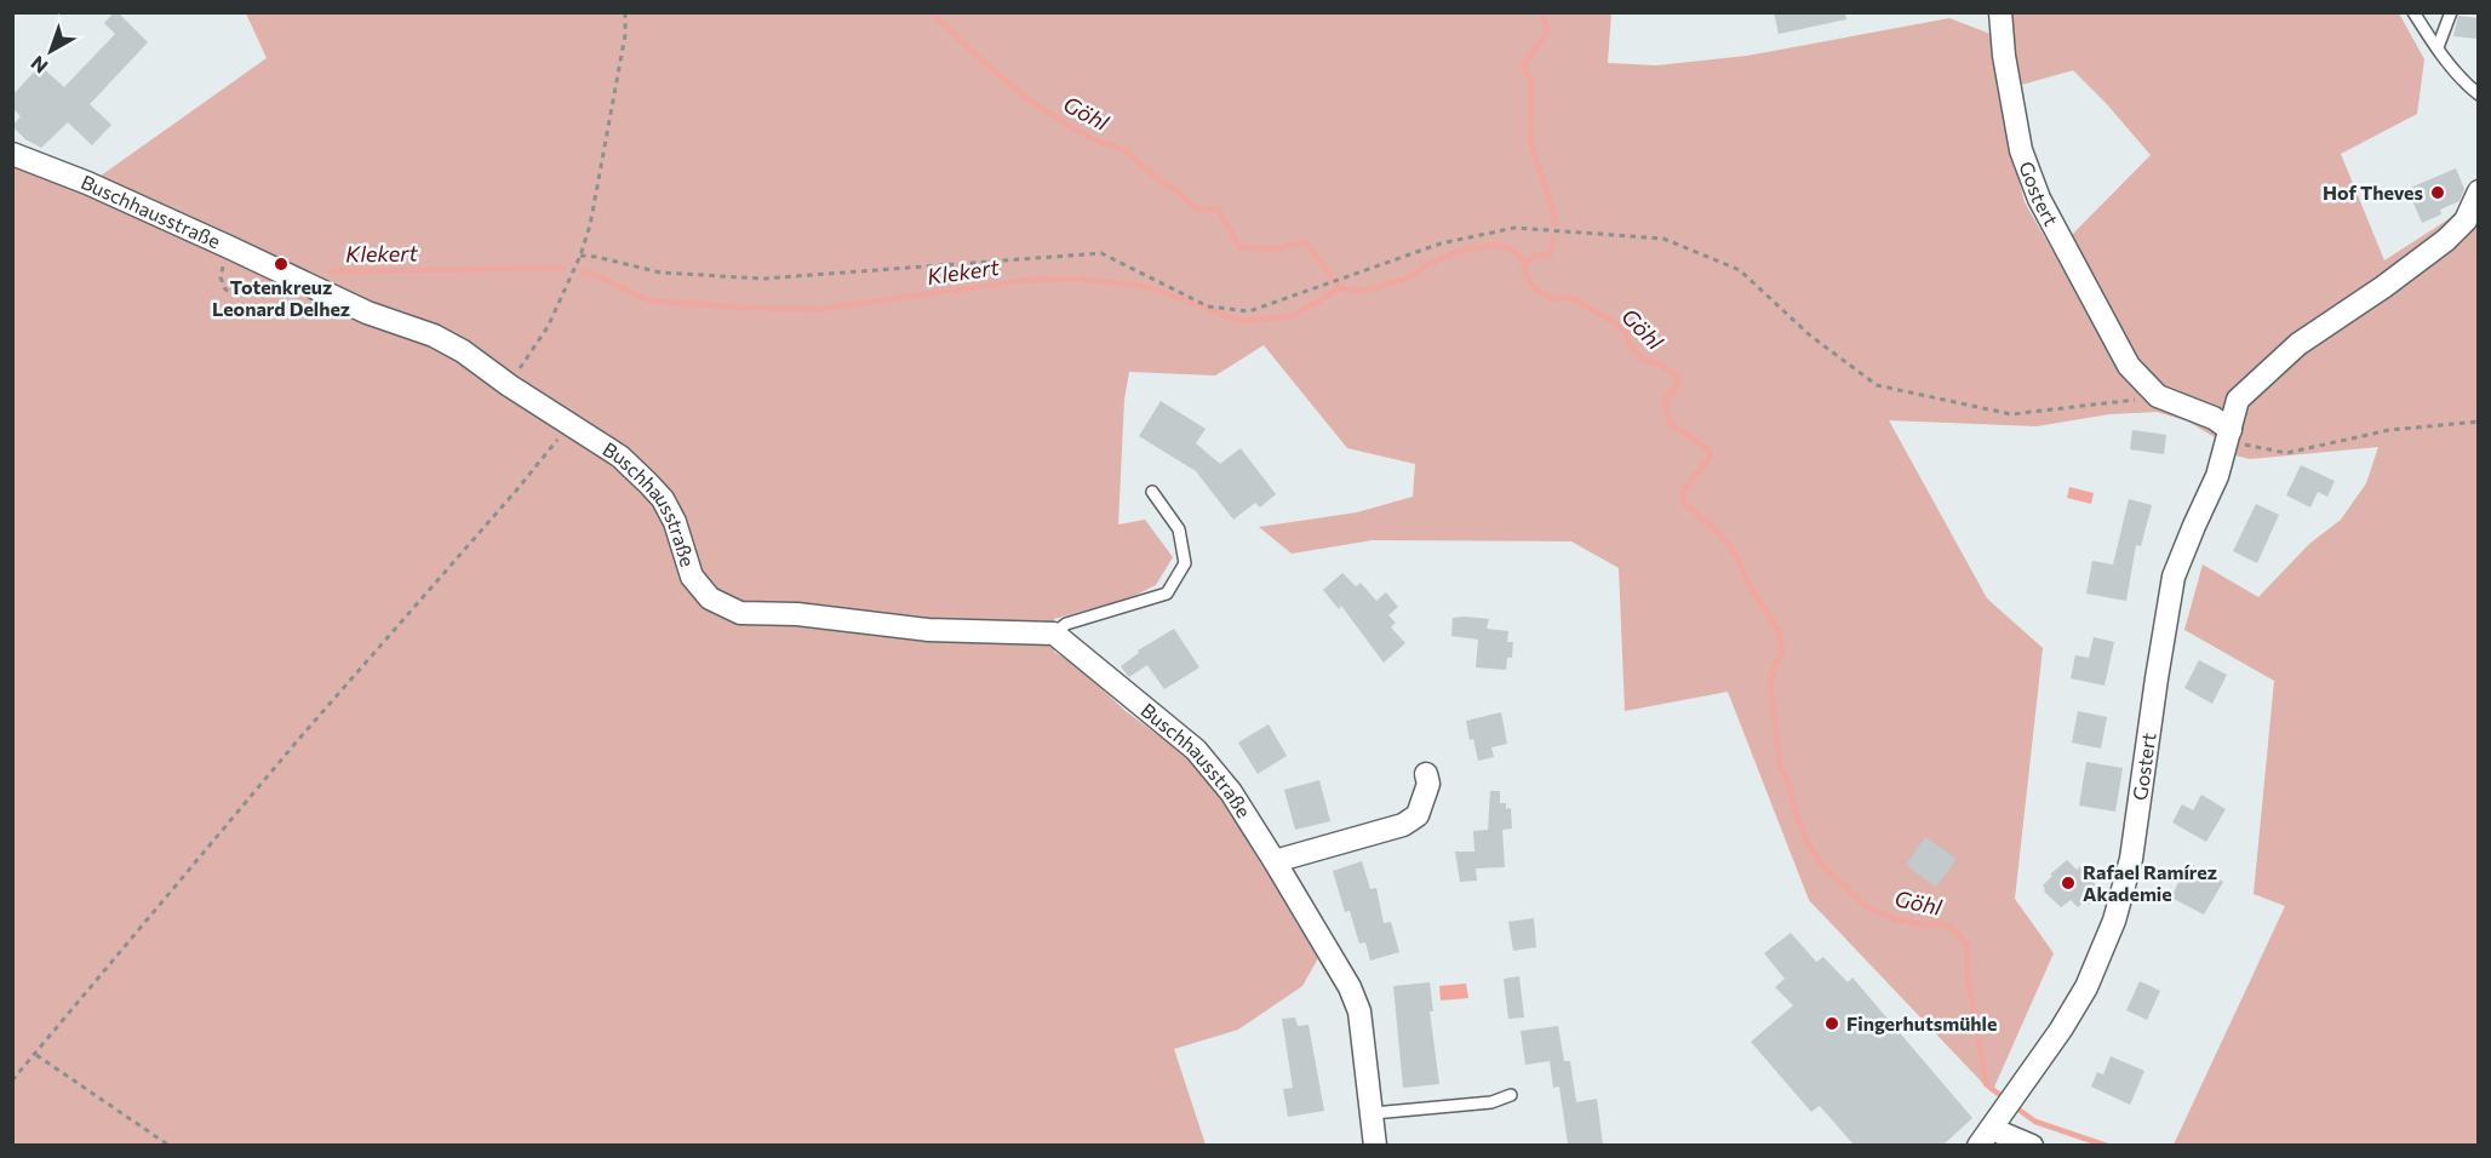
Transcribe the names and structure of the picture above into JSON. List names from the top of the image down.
{
  "streets": {
    "street": ["Gostert", "Buschhausstraße"]
  },
  "water": ["Göhl", "Klekert"],
  "places": [
    "Hof Theves",
    "Totenkreuz Leonard Delhez",
    "Rafael Ramírez Akademie",
    "Fingerhutsmühle"
  ],
  "north": "bottom left"
}
